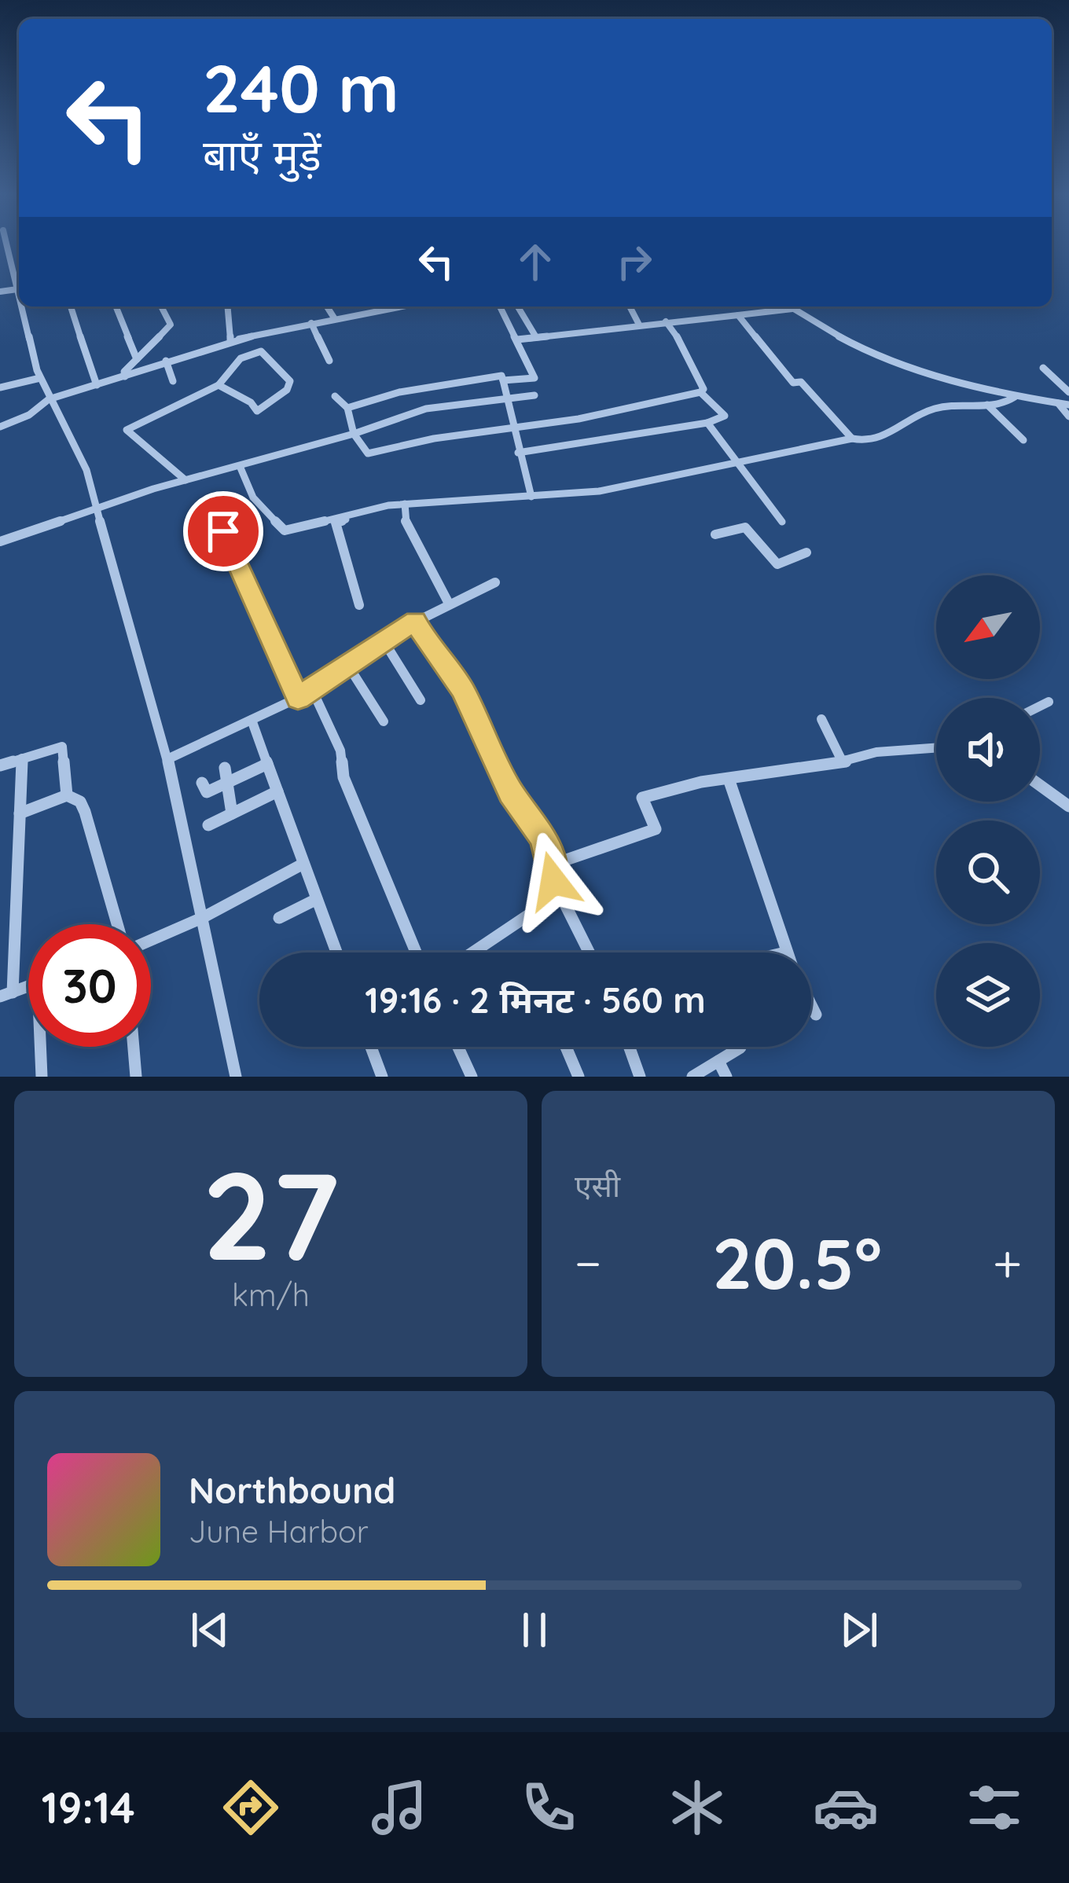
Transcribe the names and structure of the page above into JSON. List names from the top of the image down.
{
  "north": "bottom left",
  "page": {
    "turn": ["240 m", "बाएँ मुड़ें"],
    "limit": "30",
    "trip": "19:16 · 2 मिनट · 560 m",
    "tile": [
      ["27", "km/h"],
      "एसी"
    ],
    "heat": ["−", "20.5°", "+"],
    "song": ["Northbound", "June Harbor"],
    "tabs": "19:14"
  }
}
